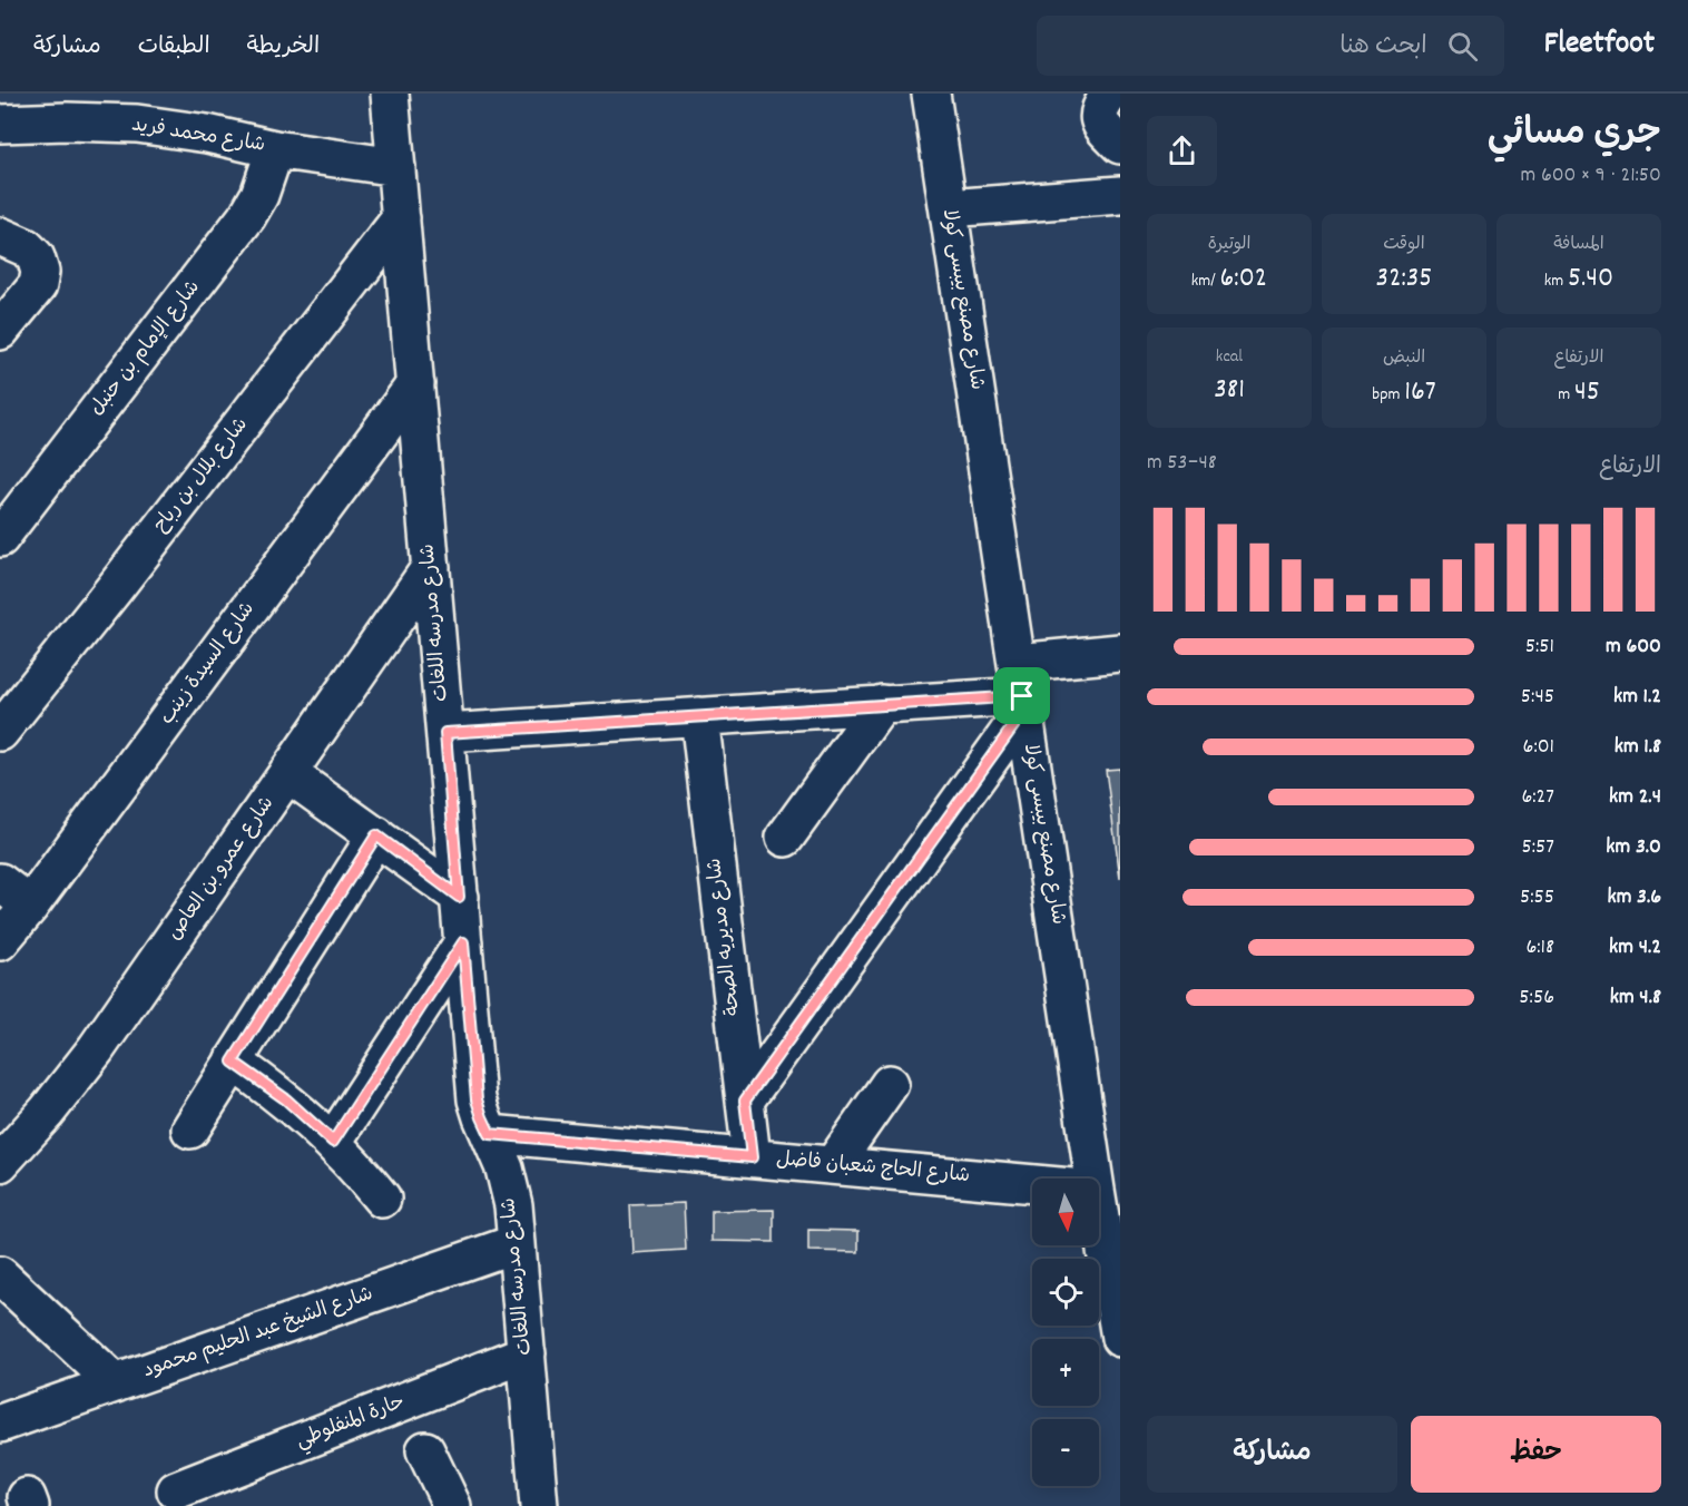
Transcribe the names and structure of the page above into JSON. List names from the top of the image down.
{
  "streets": {
    "street": [
      "شارع محمد فريد",
      "شارع مصنع بيبسى كولا",
      "شارع الإمام بن حنبل",
      "شارع بلال بن رباح",
      "شارع مدرسه اللغات",
      "شارع السيدة زينب",
      "شارع عمرو بن العاص",
      "شارع مديريه الصحة",
      "شارع الحاج شعبان فاضل",
      "شارع الشيخ عبد الحليم محمود",
      "حارة المنفلوطي"
    ]
  },
  "crossings": [
    ["شارع محمد فريد", "شارع الإمام بن حنبل"],
    ["شارع محمد فريد", "شارع مدرسه اللغات"],
    ["شارع بلال بن رباح", "شارع مدرسه اللغات"],
    ["شارع مدرسه اللغات", "شارع السيدة زينب"],
    ["شارع مدرسه اللغات", "شارع عمرو بن العاص"],
    ["شارع مدرسه اللغات", "شارع الحاج شعبان فاضل"],
    ["شارع مدرسه اللغات", "شارع الشيخ عبد الحليم محمود"],
    ["شارع مدرسه اللغات", "حارة المنفلوطي"],
    ["شارع مديريه الصحة", "شارع الحاج شعبان فاضل"]
  ],
  "north": "bottom",
  "page": {
    "header": "Fleetfoot",
    "search": "ابحث هنا",
    "nav": ["الخريطة", "الطبقات", "مشاركة"],
    "heading": ["جري مسائي", "21:50 · 9 × 600 m"],
    "stats": [
      ["المسافة", "5.40 km"],
      ["الوقت", "32:35"],
      ["الوتيرة", "6:02 /km"],
      ["الارتفاع", "45 m"],
      ["النبض", "167 bpm"],
      ["kcal", "381"]
    ],
    "chart": ["الارتفاع", "48–53 m"],
    "list": [
      {
        "name": "600 m",
        "note": "5:51"
      },
      {
        "name": "1.2 km",
        "note": "5:45"
      },
      {
        "name": "1.8 km",
        "note": "6:01"
      },
      {
        "name": "2.4 km",
        "note": "6:27"
      },
      {
        "name": "3.0 km",
        "note": "5:57"
      },
      {
        "name": "3.6 km",
        "note": "5:55"
      },
      {
        "name": "4.2 km",
        "note": "6:18"
      },
      {
        "name": "4.8 km",
        "note": "5:56"
      }
    ],
    "map_buttons": ["+", "−"],
    "buttons": ["حفظ", "مشاركة"]
  }
}
